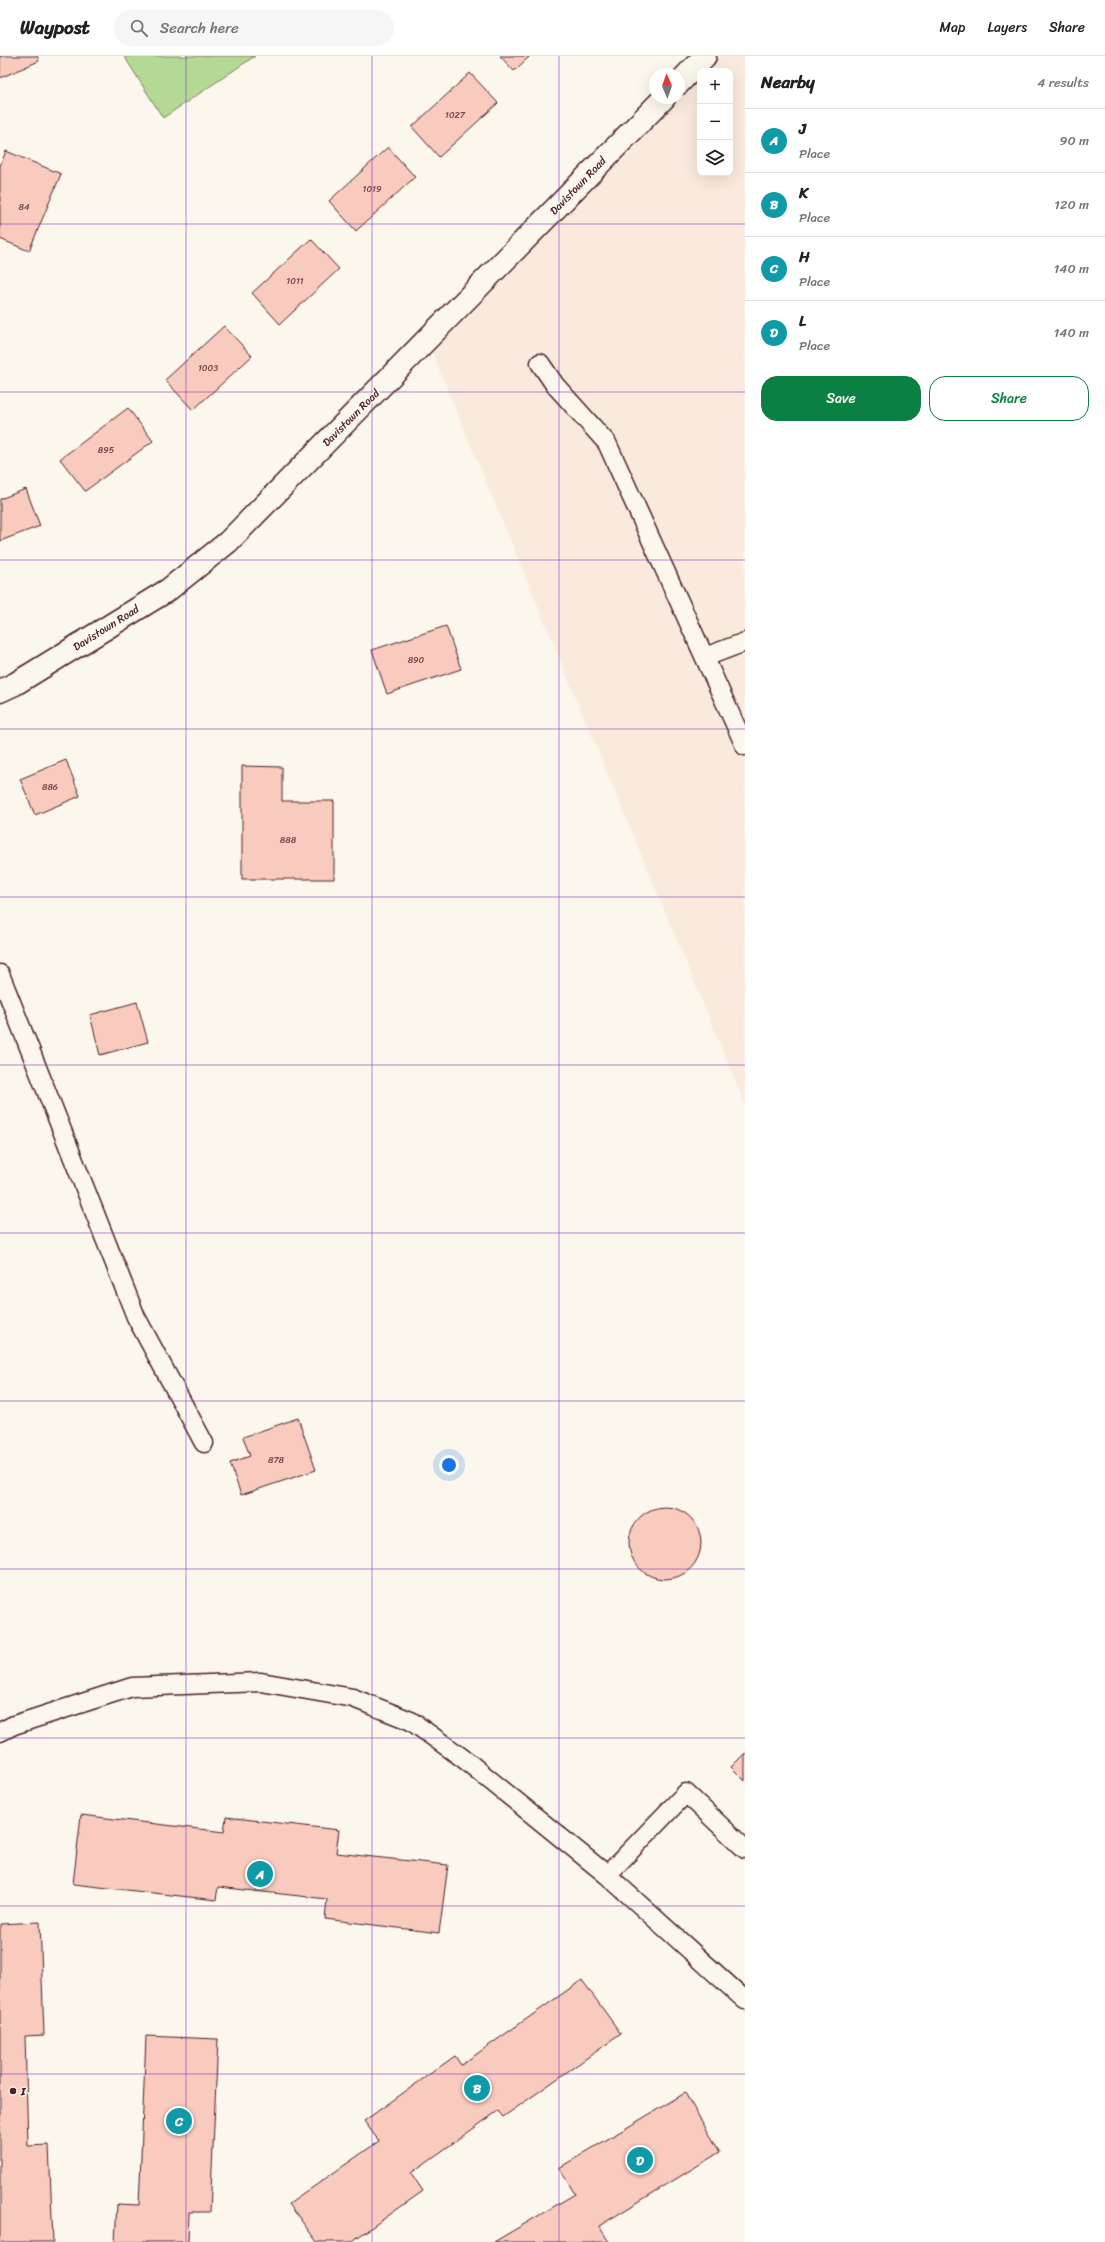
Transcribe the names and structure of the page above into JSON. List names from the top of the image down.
{
  "streets": {
    "street": ["Davistown Road"]
  },
  "places": ["I"],
  "house_numbers": [
    "1027",
    "1019",
    "84",
    "1011",
    "1003",
    "895",
    "890",
    "886",
    "888",
    "878"
  ],
  "north": "top",
  "page": {
    "header": "Waypost",
    "search": "Search here",
    "nav": ["Map", "Layers", "Share"],
    "heading": ["Nearby", "4 results"],
    "map_buttons": ["+", "−"],
    "list": [
      {
        "mark": "A",
        "name": "J",
        "note": "Place",
        "value": "90 m"
      },
      {
        "mark": "B",
        "name": "K",
        "note": "Place",
        "value": "120 m"
      },
      {
        "mark": "C",
        "name": "H",
        "note": "Place",
        "value": "140 m"
      },
      {
        "mark": "D",
        "name": "L",
        "note": "Place",
        "value": "140 m"
      }
    ],
    "buttons": ["Save", "Share"],
    "pins": [
      "A",
      "B",
      "C",
      "D"
    ]
  }
}
